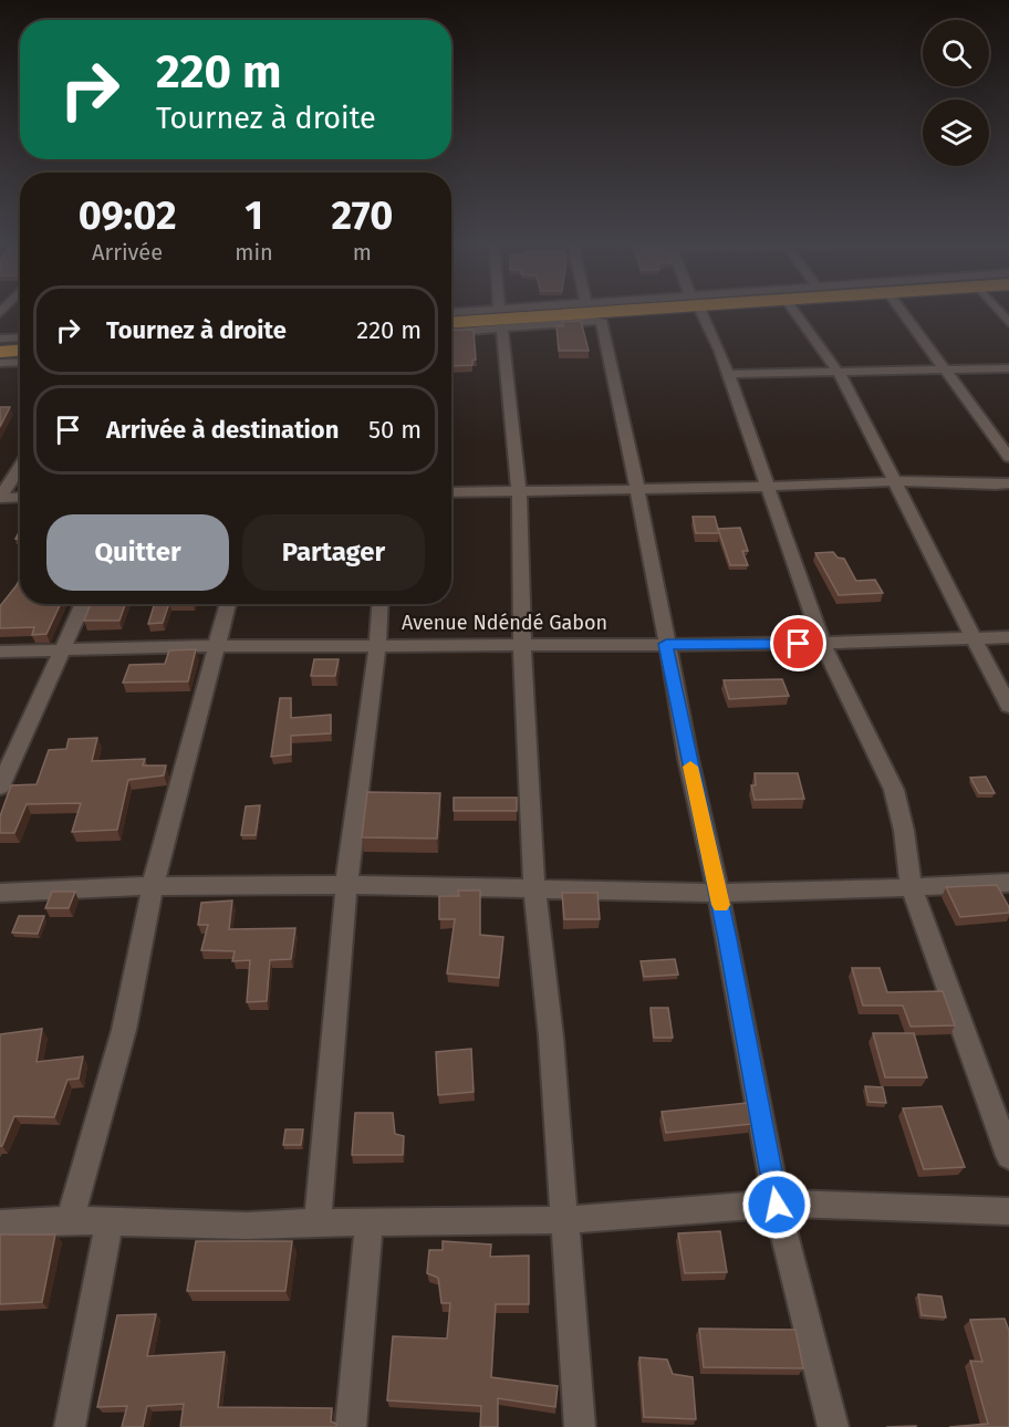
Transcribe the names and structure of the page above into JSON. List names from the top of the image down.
{
  "streets": {
    "street": ["Avenue Ndéndé Gabon"]
  },
  "page": {
    "turn": ["220 m", "Tournez à droite"],
    "eta": [
      "09:02",
      "Arrivée",
      "1",
      "min",
      "270",
      "m"
    ],
    "list": [
      {
        "name": "Tournez à droite",
        "value": "220 m"
      },
      {
        "name": "Arrivée à destination",
        "value": "50 m"
      }
    ],
    "buttons": ["Quitter", "Partager"]
  }
}
